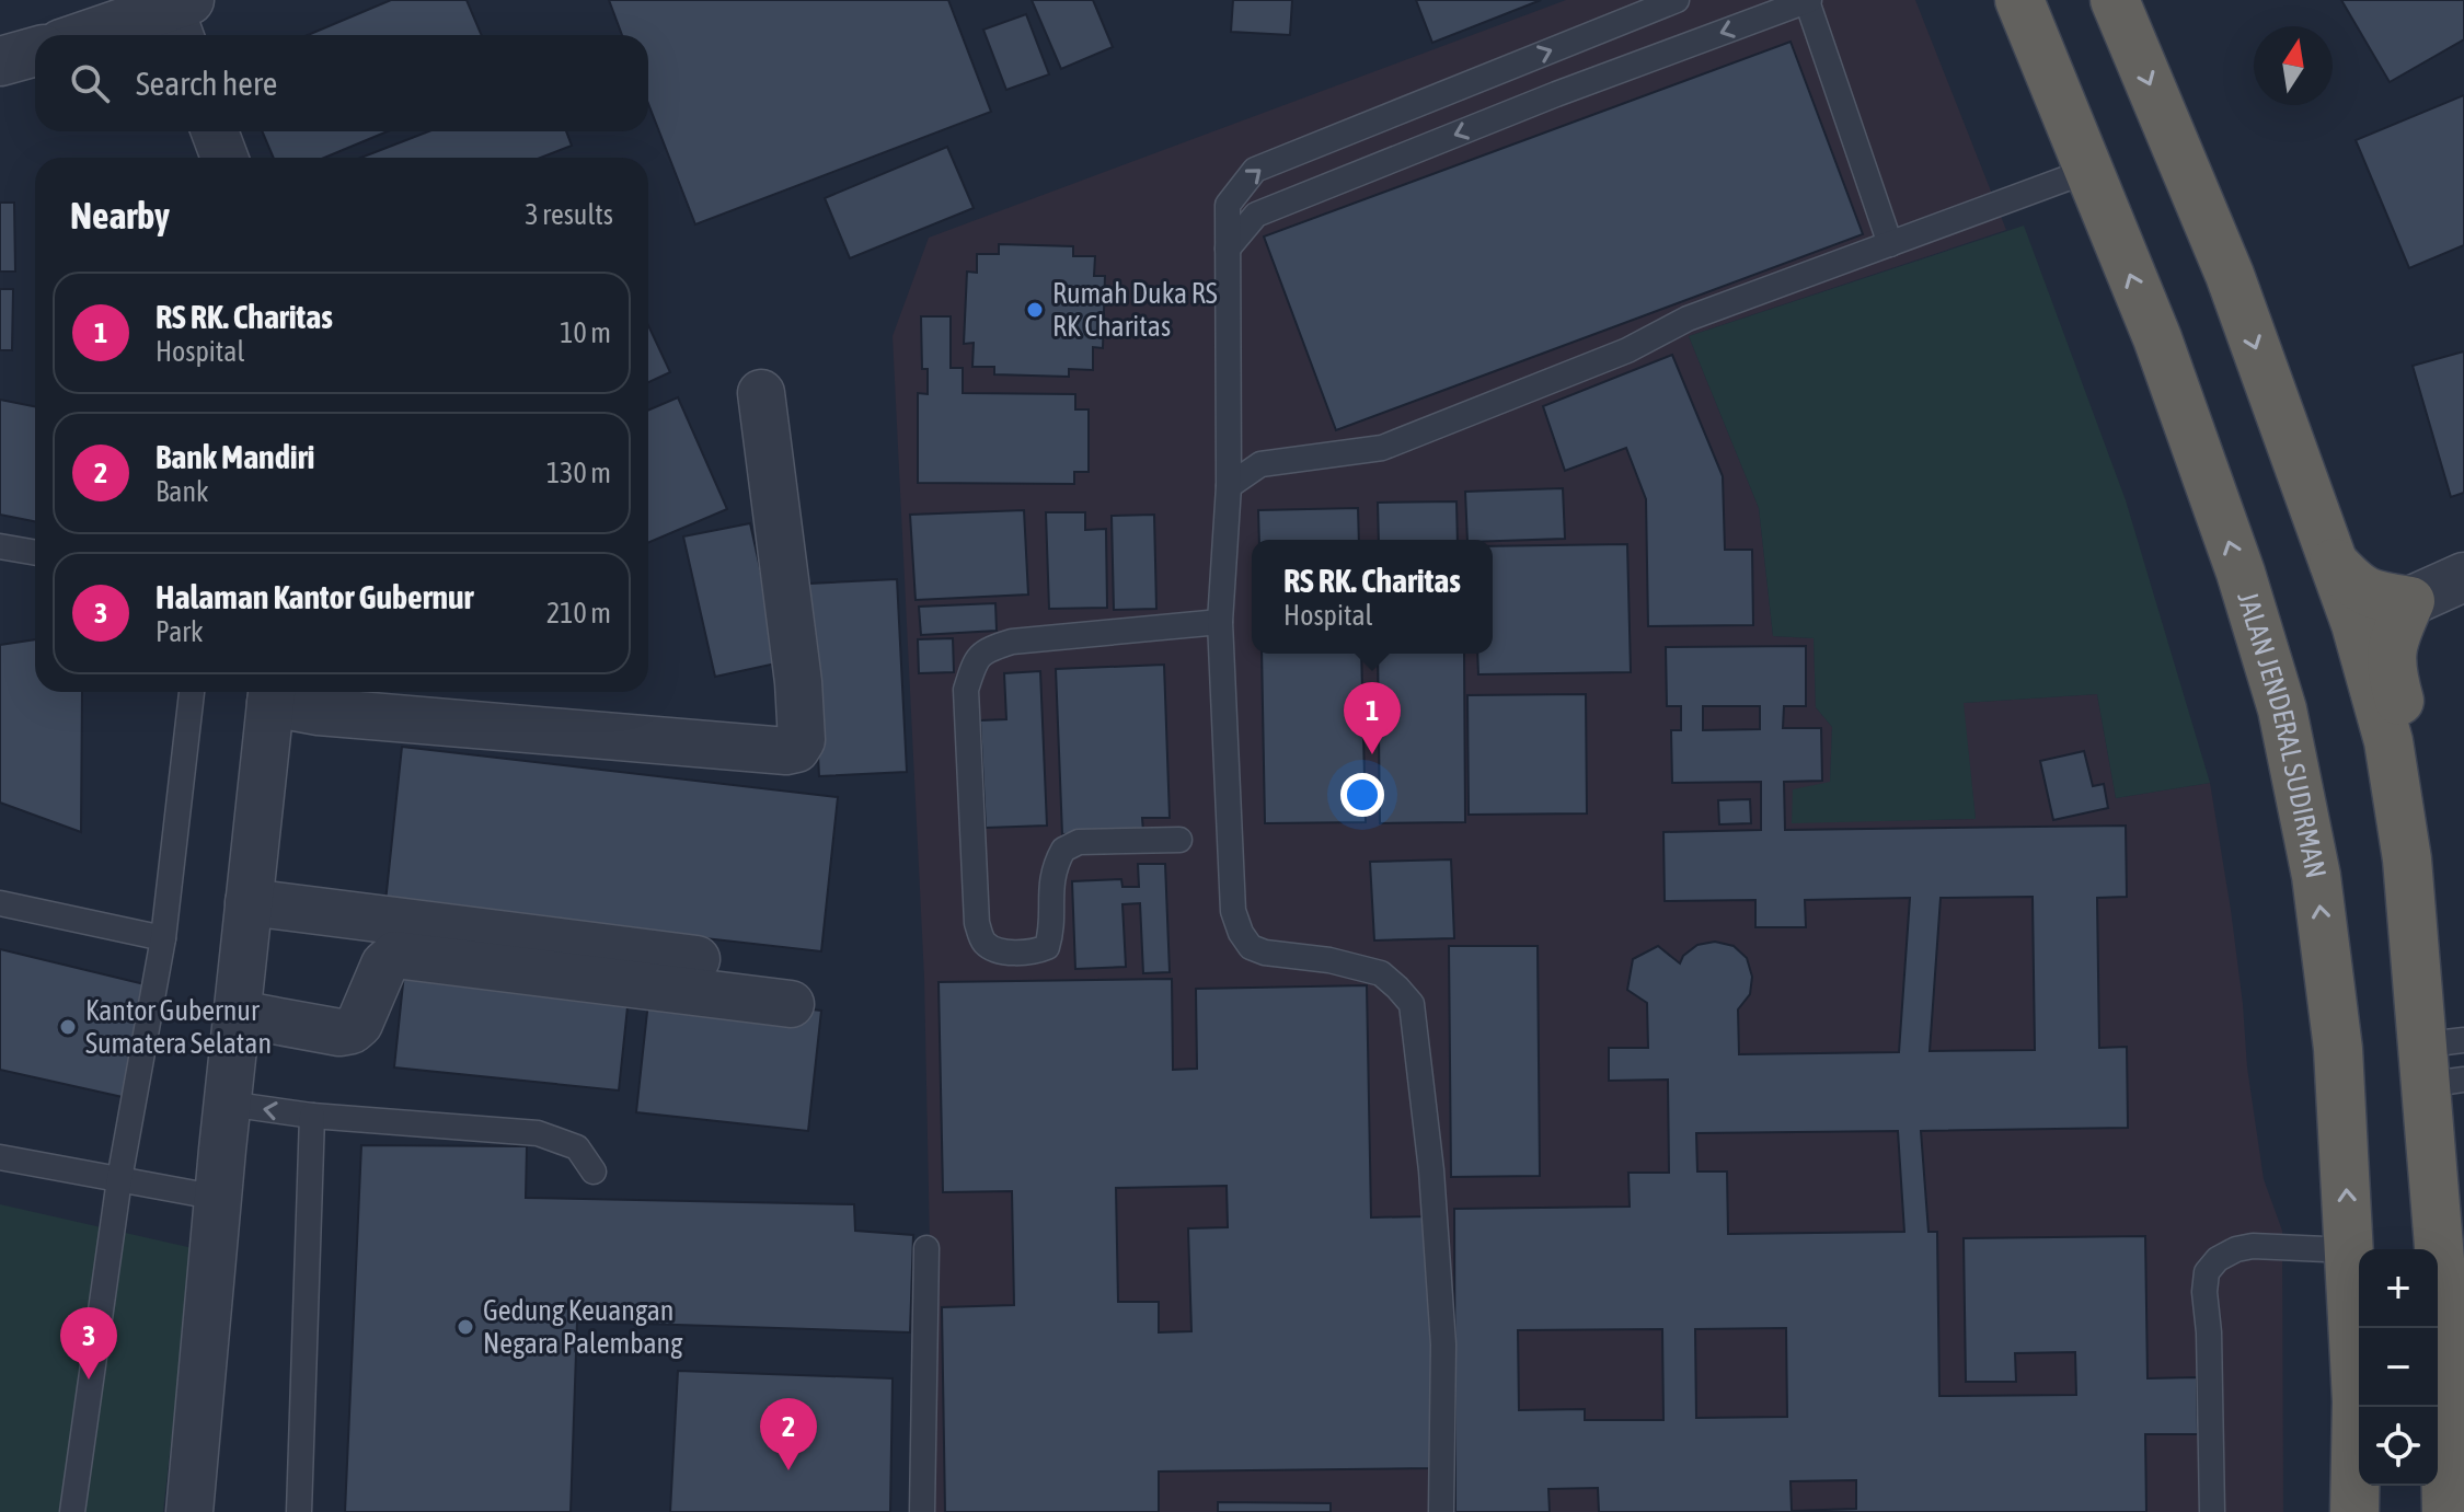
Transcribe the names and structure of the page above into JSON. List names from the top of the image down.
{
  "streets": {
    "highway": ["JALAN JENDERAL SUDIRMAN"]
  },
  "places": ["Rumah Duka RS RK Charitas", "Kantor Gubernur Sumatera Selatan", "Gedung Keuangan Negara Palembang"],
  "north": "top",
  "page": {
    "search": "Search here",
    "heading": ["Nearby", "3 results"],
    "list": [
      {
        "mark": "1",
        "name": "RS RK. Charitas",
        "note": "Hospital",
        "value": "10 m"
      },
      {
        "mark": "2",
        "name": "Bank Mandiri",
        "note": "Bank",
        "value": "130 m"
      },
      {
        "mark": "3",
        "name": "Halaman Kantor Gubernur",
        "note": "Park",
        "value": "210 m"
      }
    ],
    "popup": ["RS RK. Charitas", "Hospital"],
    "pins": ["1", "3", "2"],
    "map_buttons": ["+", "−"]
  }
}
